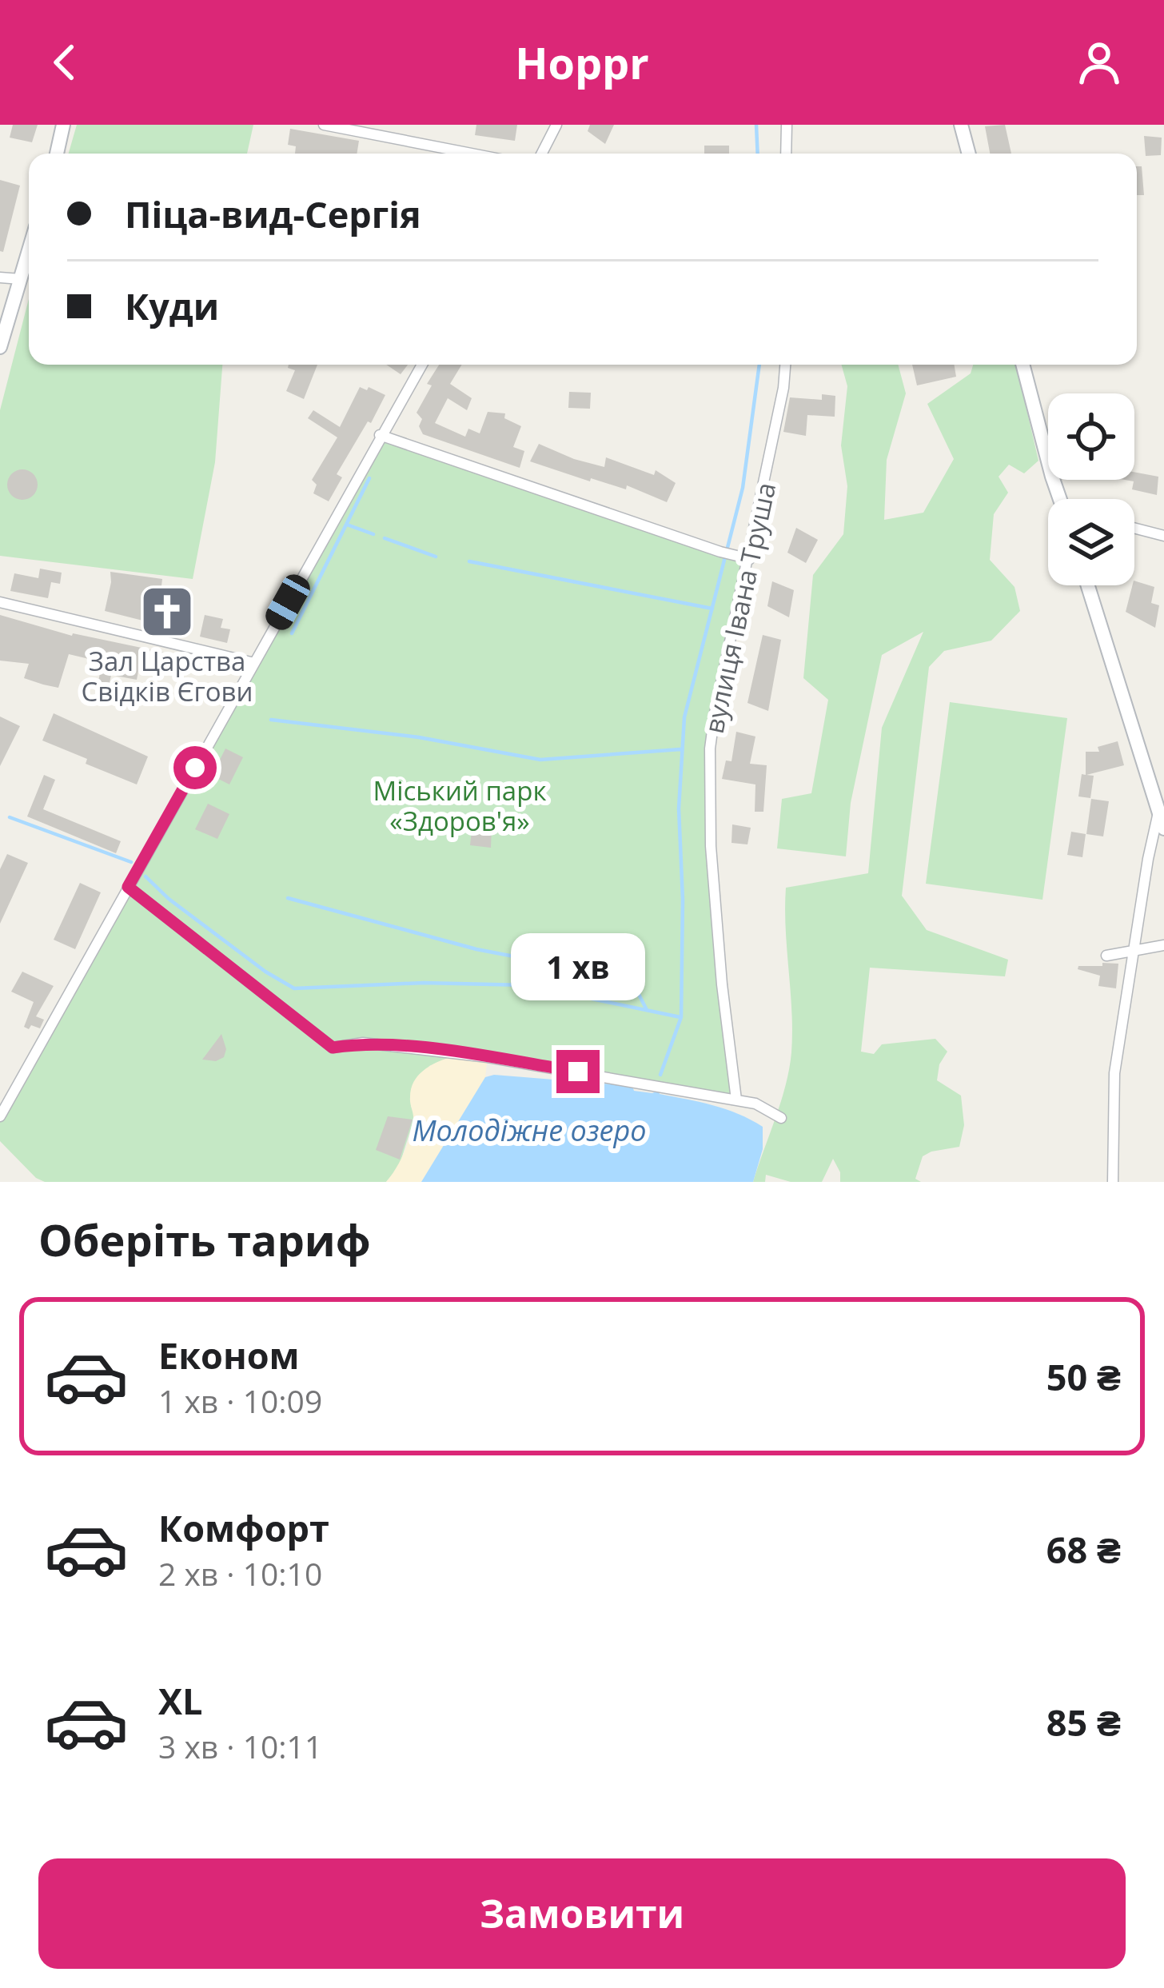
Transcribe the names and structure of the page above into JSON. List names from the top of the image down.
{
  "streets": {
    "street": ["вулиця Івана Труша"]
  },
  "water": ["Молодіжне озеро"],
  "parks": ["Міський парк «Здоров'я»"],
  "places": {
    "church": ["Зал Царства Свідків Єгови"]
  },
  "page": {
    "header": "Hoppr",
    "banner": ["Піца-вид-Сергія", "Куди"],
    "bubble": "1 хв",
    "heading": "Оберіть тариф",
    "list": [
      {
        "name": "Економ",
        "note": "1 хв · 10:09",
        "value": "50 ₴"
      },
      {
        "name": "Комфорт",
        "note": "2 хв · 10:10",
        "value": "68 ₴"
      },
      {
        "name": "XL",
        "note": "3 хв · 10:11",
        "value": "85 ₴"
      }
    ],
    "buttons": "Замовити"
  }
}
